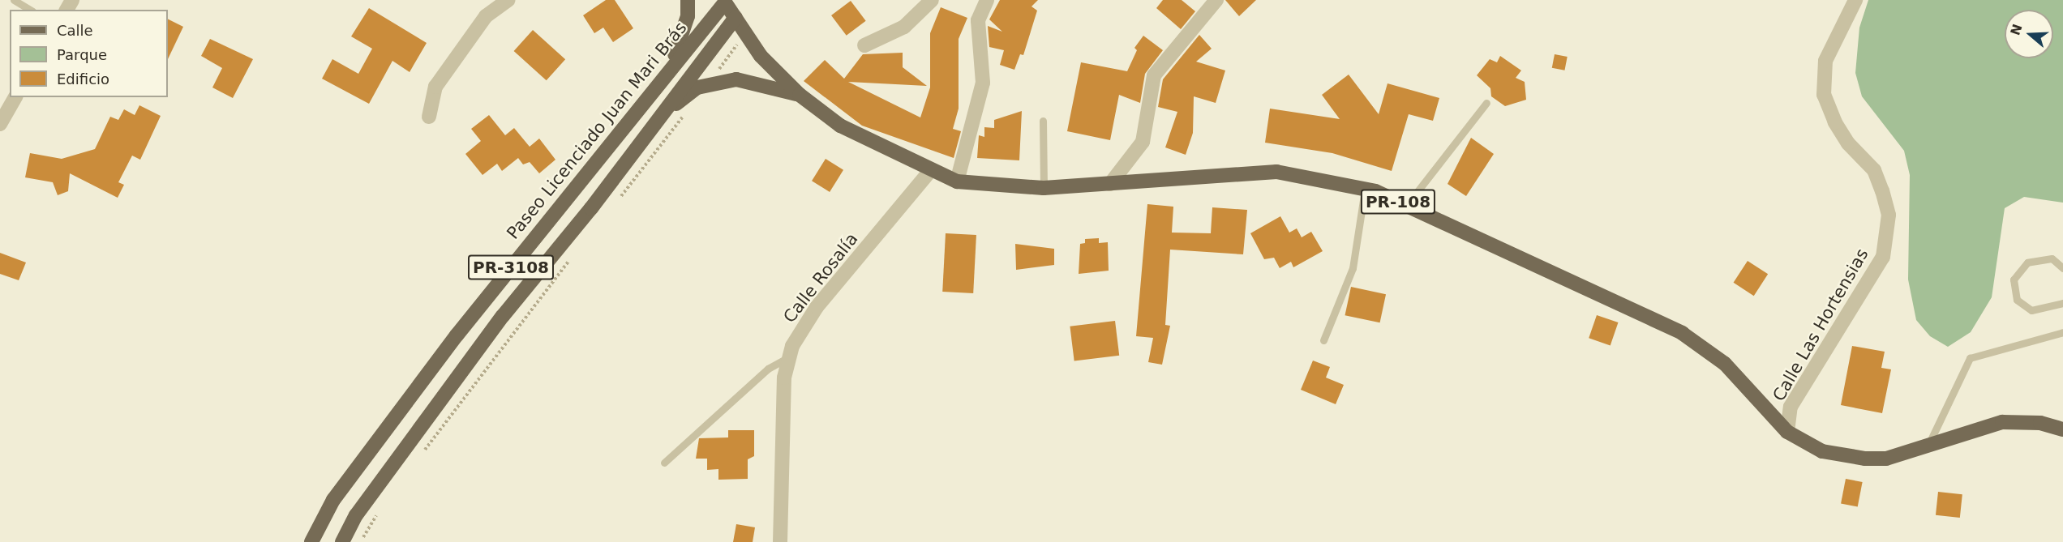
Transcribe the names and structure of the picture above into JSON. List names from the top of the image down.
{
  "streets": {
    "main road": ["Paseo Licenciado Juan Mari Brás", "PR-108", "PR-3108"],
    "street": ["Calle Rosalía", "Calle Las Hortensias"]
  },
  "crossings": [
    ["Paseo Licenciado Juan Mari Brás", "PR-108"],
    ["PR-108", "PR-3108"],
    ["PR-108", "Calle Rosalía"],
    ["PR-108", "Calle Las Hortensias"]
  ],
  "legend": ["Calle", "Parque", "Edificio"],
  "north": "left"
}
